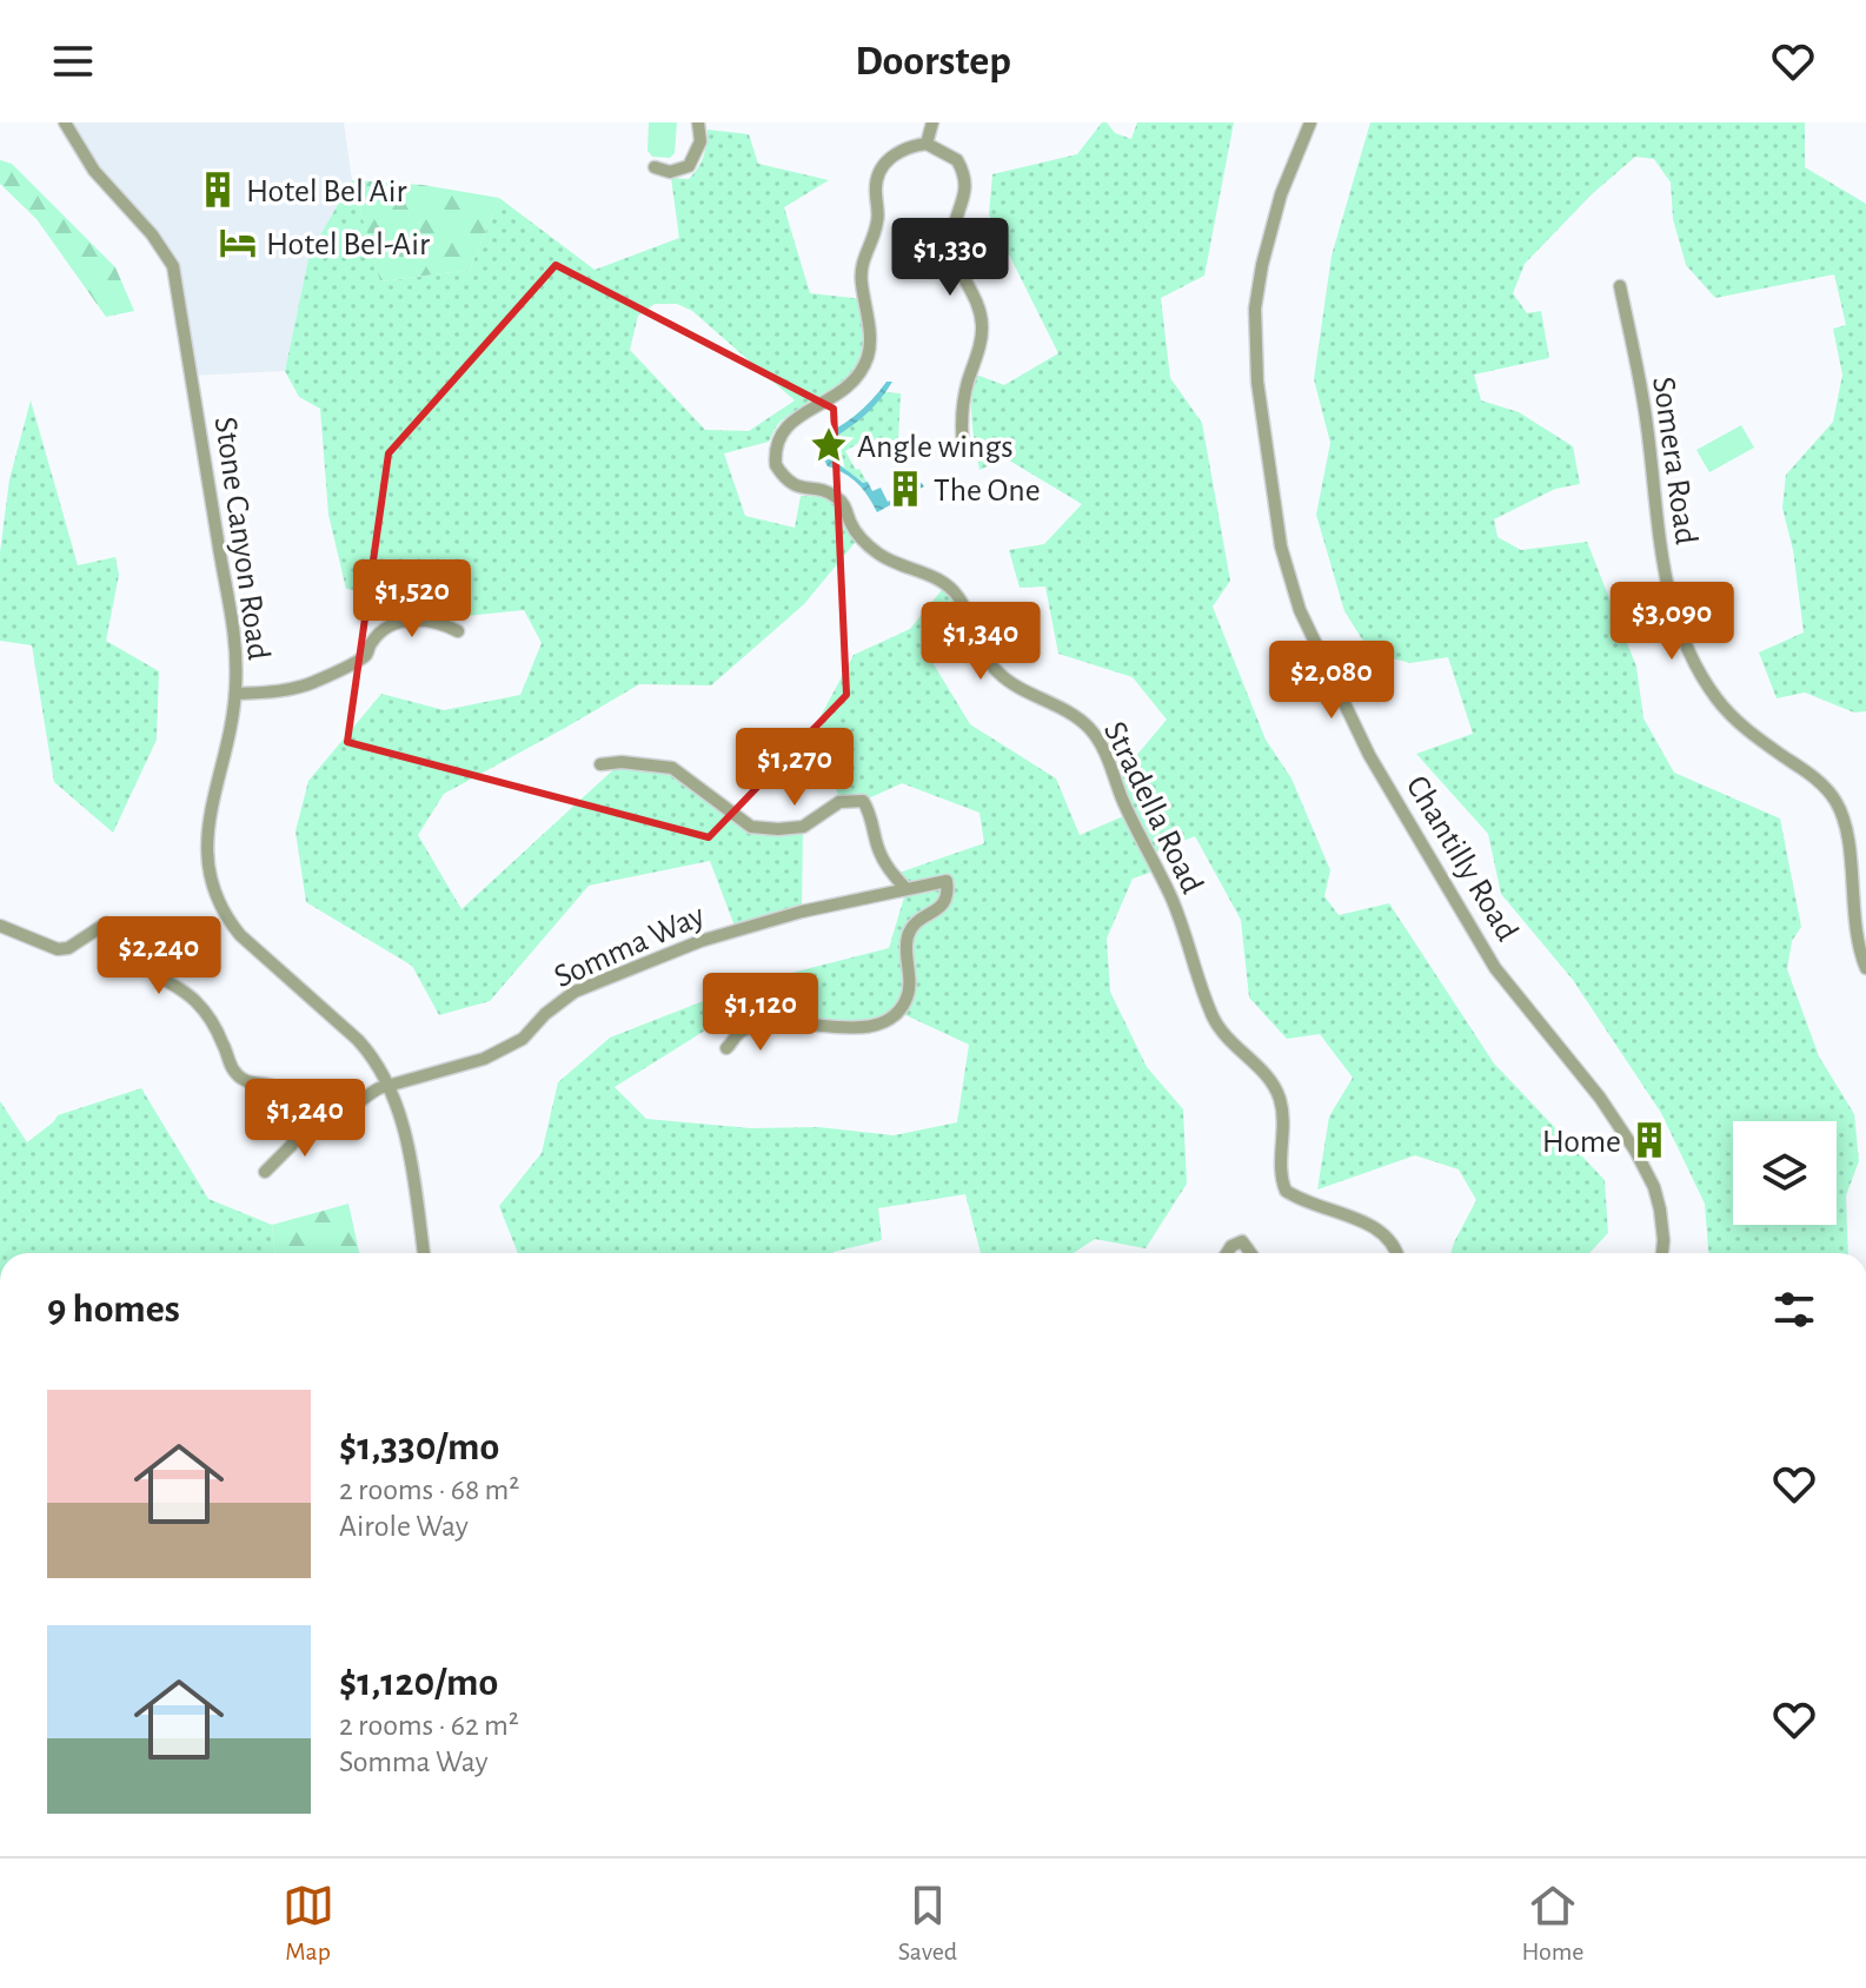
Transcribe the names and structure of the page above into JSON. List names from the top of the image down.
{
  "streets": {
    "street": [
      "Somera Road",
      "Stone Canyon Road",
      "Stradella Road",
      "Chantilly Road",
      "Somma Way"
    ]
  },
  "crossings": [
    ["Stone Canyon Road", "Somma Way"]
  ],
  "places": {
    "building": ["Hotel Bel Air", "The One", "Home"],
    "hotel": ["Hotel Bel-Air"],
    "place": ["Angle wings"]
  },
  "page": {
    "header": "Doorstep",
    "price": [
      "$1,330",
      "$1,520",
      "$3,090",
      "$1,340",
      "$2,080",
      "$1,270",
      "$2,240",
      "$1,120",
      "$1,240"
    ],
    "heading": "9 homes",
    "list": [
      {
        "name": "$1,330/mo",
        "note": "2 rooms · 68 m² · Airole Way"
      },
      {
        "name": "$1,120/mo",
        "note": "2 rooms · 62 m² · Somma Way"
      }
    ],
    "tabs": ["Map", "Saved", "Home"]
  }
}
